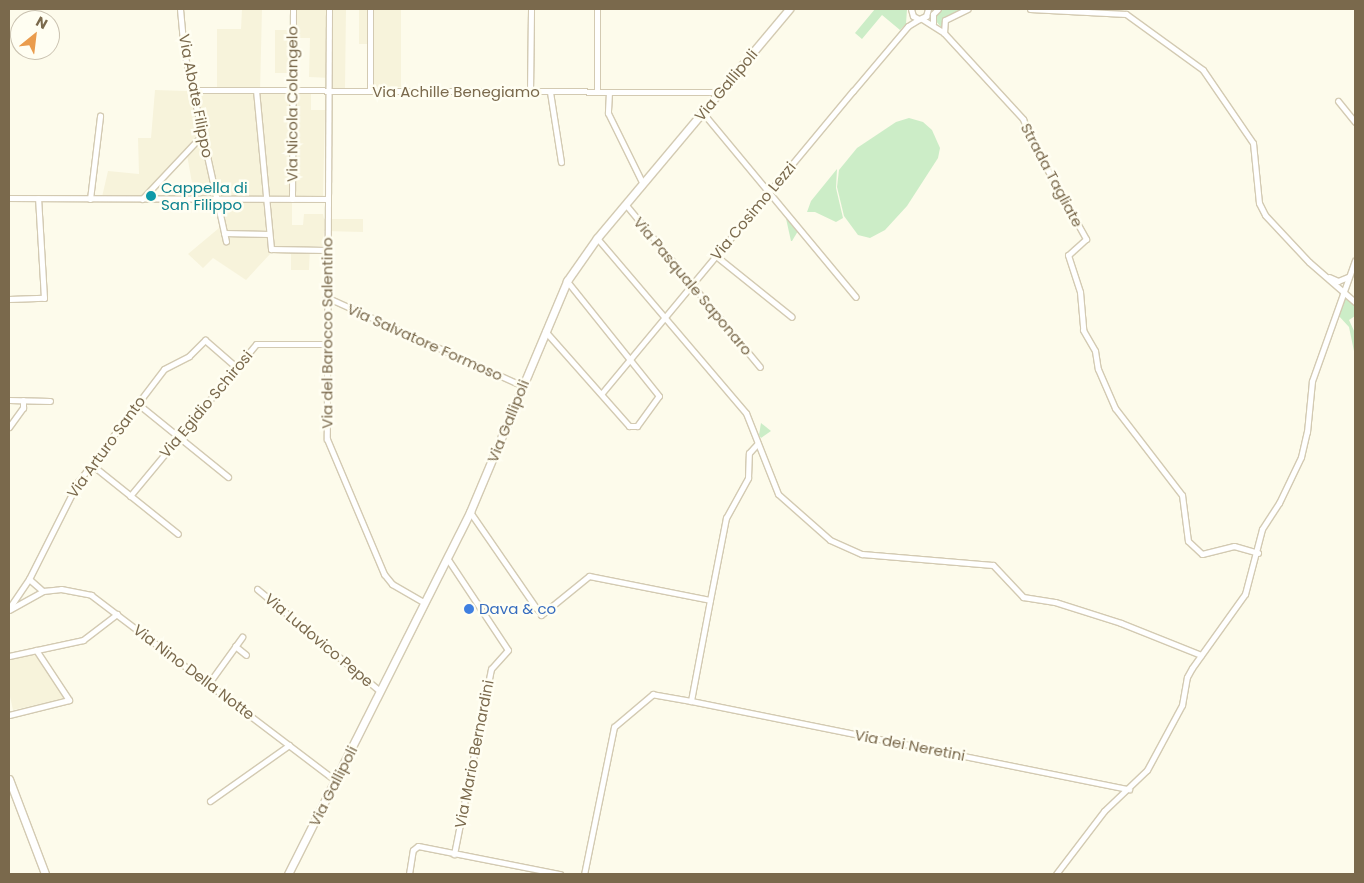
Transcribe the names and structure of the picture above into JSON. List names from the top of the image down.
{
  "streets": {
    "main road": ["Via Gallipoli"],
    "street": [
      "Via Achille Benegiamo",
      "Via Abate Filippo",
      "Via Nicola Colangelo",
      "Strada Tagliate",
      "Via Cosimo Lezzi",
      "Via Pasquale Saponaro",
      "Via del Barocco Salentino",
      "Via Salvatore Formoso",
      "Via Egidio Schirosi",
      "Via Arturo Santo",
      "Via Ludovico Pepe",
      "Via Nino Della Notte",
      "Via dei Neretini",
      "Via Mario Bernardini"
    ]
  },
  "crossings": [
    ["Via Gallipoli", "Via Achille Benegiamo"],
    ["Via Gallipoli", "Via Pasquale Saponaro"],
    ["Via Gallipoli", "Via del Barocco Salentino"],
    ["Via Gallipoli", "Via Salvatore Formoso"],
    ["Via Gallipoli", "Via Ludovico Pepe"],
    ["Via Gallipoli", "Via Nino Della Notte"],
    ["Via Gallipoli", "Via Mario Bernardini"],
    ["Via Achille Benegiamo", "Via Abate Filippo"],
    ["Via Achille Benegiamo", "Via Nicola Colangelo"],
    ["Via Achille Benegiamo", "Via del Barocco Salentino"],
    ["Strada Tagliate", "Via Cosimo Lezzi"],
    ["Via Cosimo Lezzi", "Via Pasquale Saponaro"],
    ["Via del Barocco Salentino", "Via Salvatore Formoso"],
    ["Via del Barocco Salentino", "Via Egidio Schirosi"],
    ["Via Egidio Schirosi", "Via Arturo Santo"],
    ["Via Arturo Santo", "Via Nino Della Notte"]
  ],
  "places": ["Cappella di San Filippo", "Dava & co"],
  "north": "top right"
}
